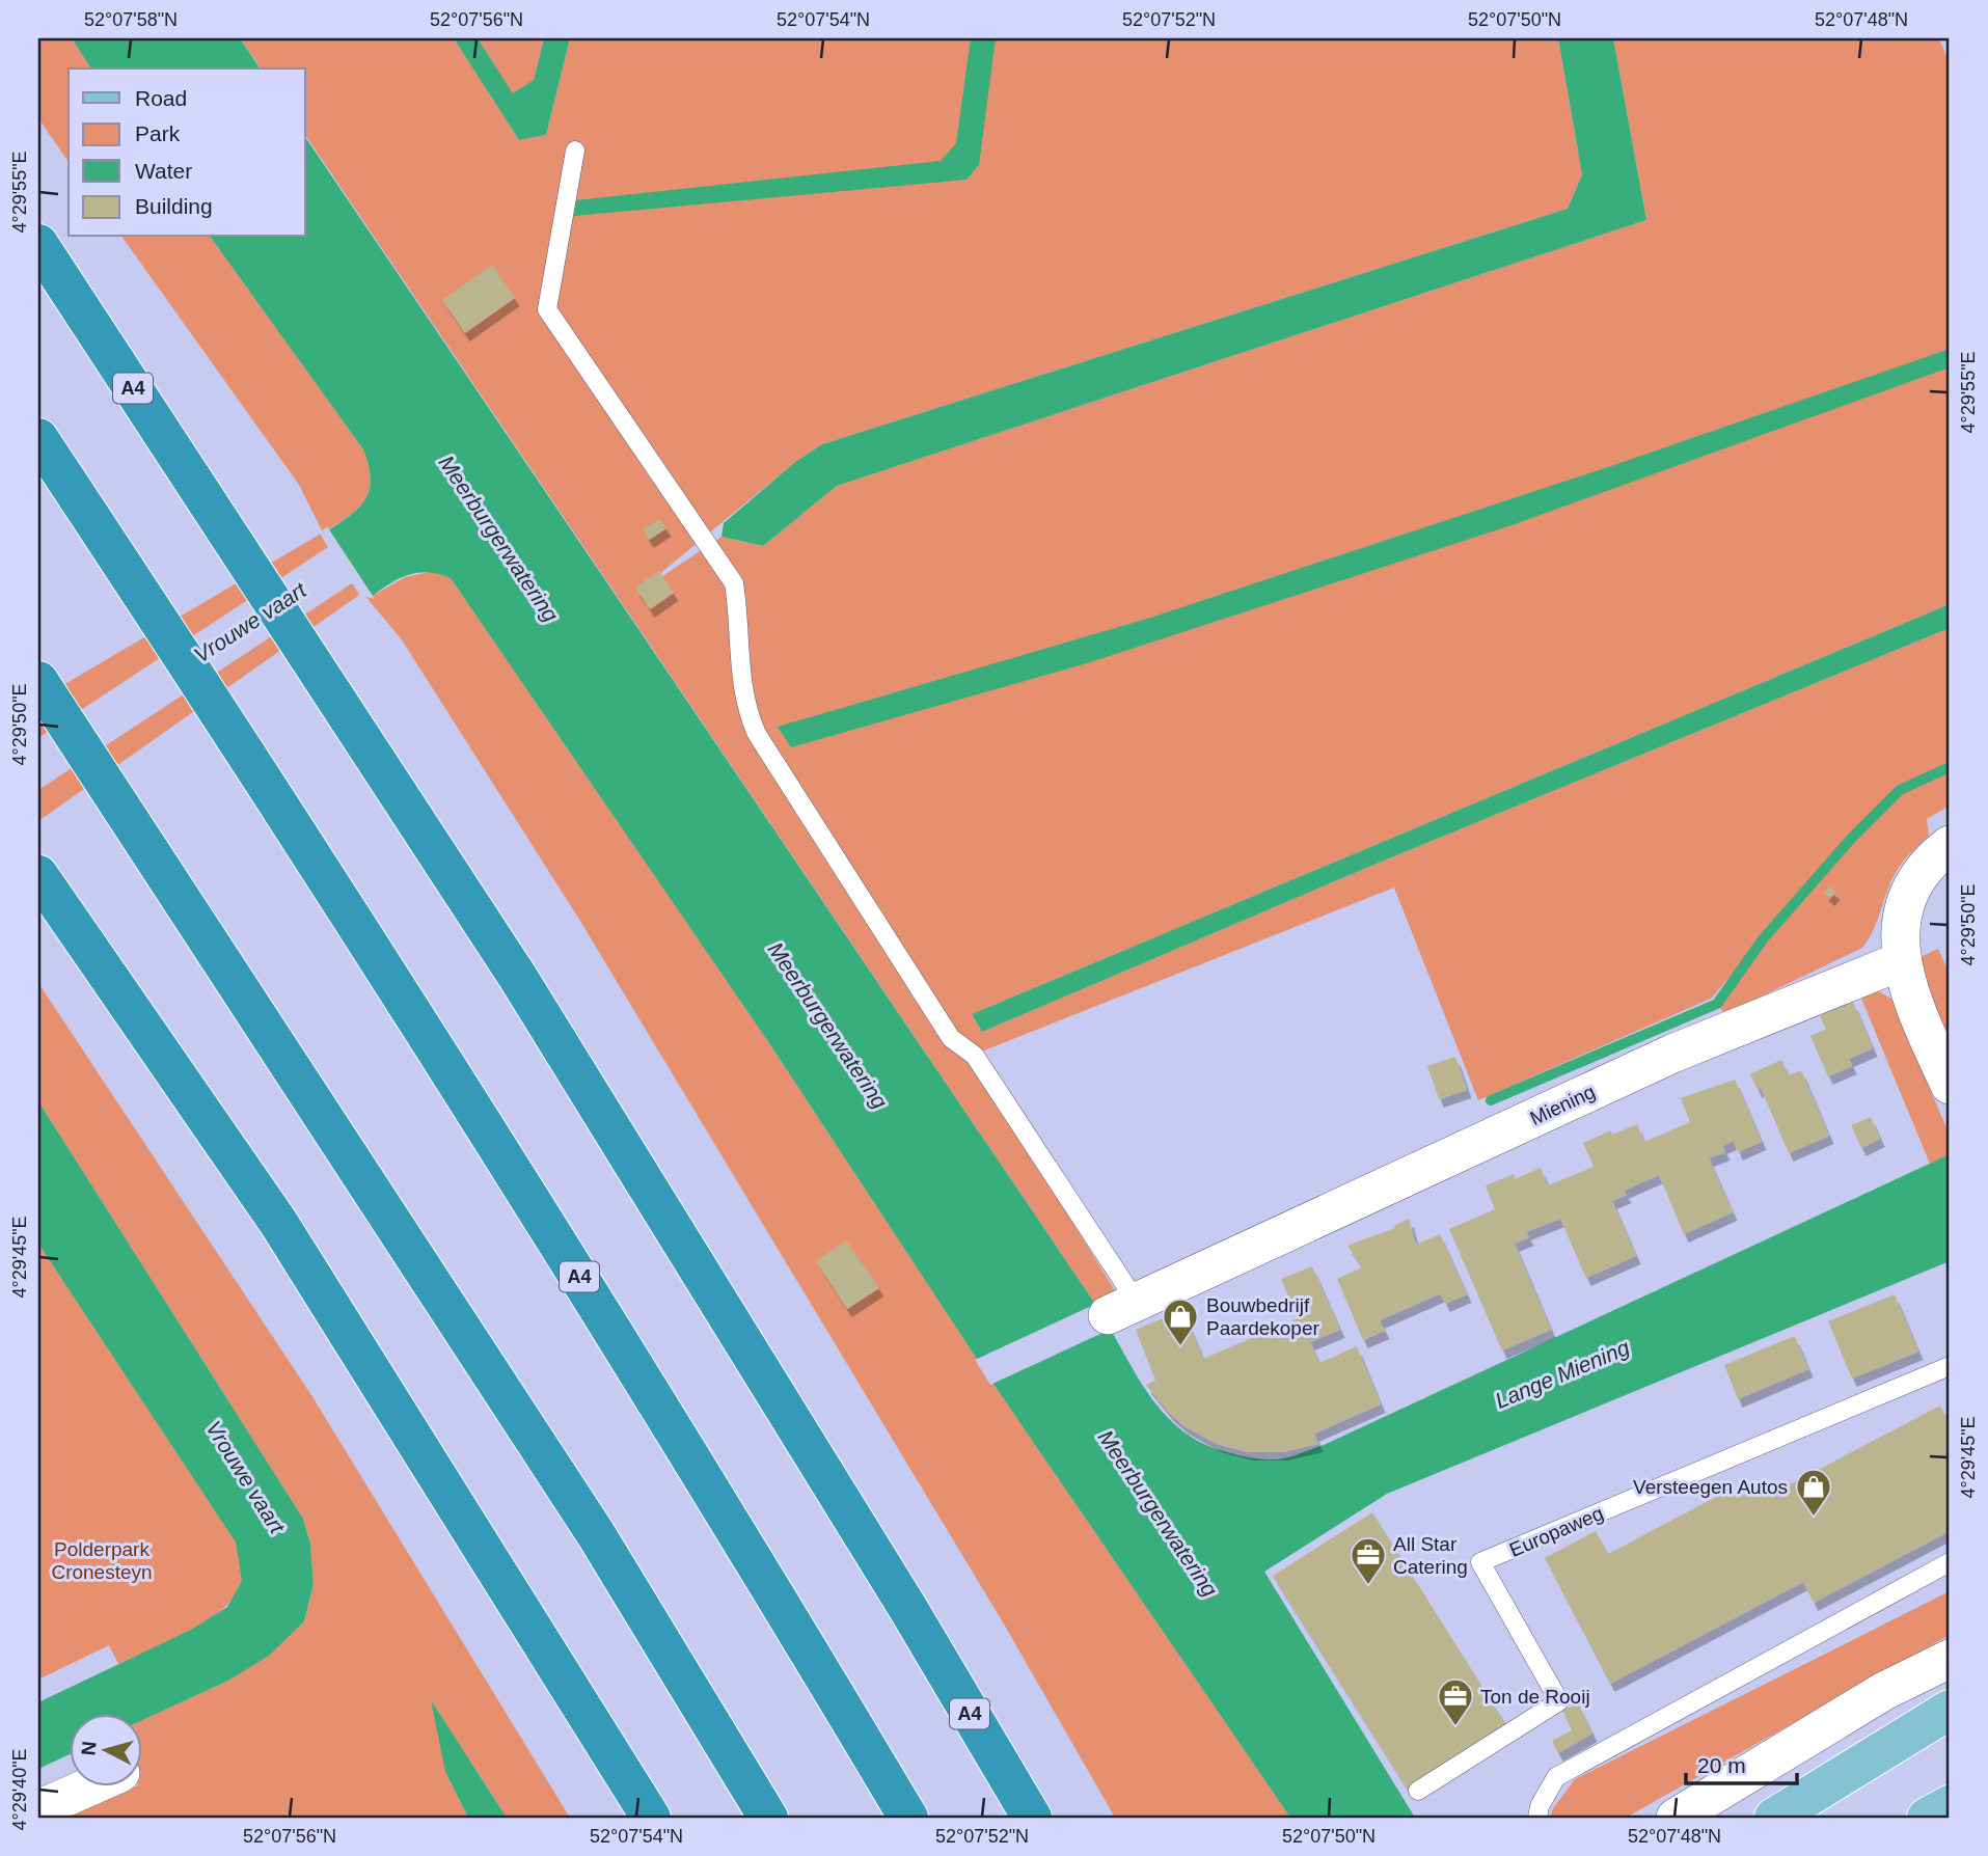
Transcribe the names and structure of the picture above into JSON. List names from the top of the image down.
{
  "streets": {
    "highway": ["A4"],
    "street": ["Miening"],
    "lane": ["Europaweg"]
  },
  "water": ["Meerburgerwatering", "Vrouwe vaart", "Lange Miening"],
  "parks": ["Polderpark Cronesteyn"],
  "places": {
    "shop": ["Bouwbedrijf Paardekoper", "Versteegen Autos"],
    "office": ["All Star Catering", "Ton de Rooij"]
  },
  "legend": [
    "Road",
    "Park",
    "Water",
    "Building"
  ],
  "scale_bar": "20 m",
  "north": "left",
  "coordinates": [
    "52°07'58\"N",
    "52°07'56\"N",
    "52°07'54\"N",
    "52°07'52\"N",
    "52°07'50\"N",
    "52°07'48\"N",
    "4°29'55\"E",
    "4°29'50\"E",
    "4°29'45\"E",
    "4°29'40\"E"
  ]
}
